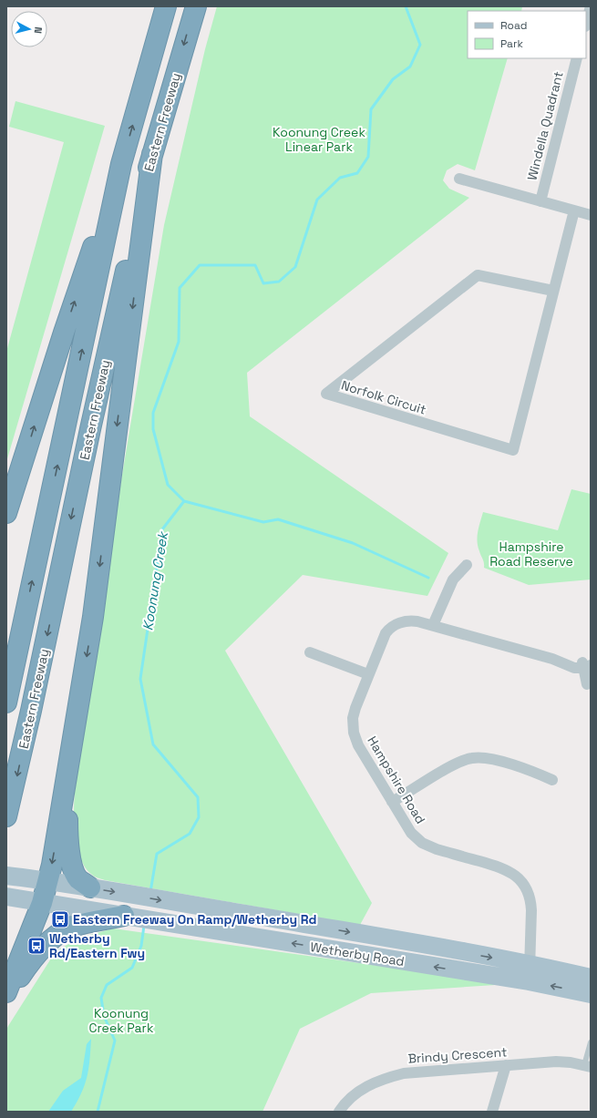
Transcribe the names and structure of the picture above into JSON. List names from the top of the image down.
{
  "streets": {
    "highway": ["Eastern Freeway"],
    "main road": ["Wetherby Road"],
    "street": [
      "Windella Quadrant",
      "Norfolk Circuit",
      "Hampshire Road",
      "Brindy Crescent"
    ]
  },
  "crossings": [
    ["Hampshire Road", "Wetherby Road"]
  ],
  "water": ["Koonung Creek"],
  "parks": ["Koonung Creek Linear Park", "Hampshire Road Reserve", "Koonung Creek Park"],
  "places": {
    "bus stop": ["Eastern Freeway On Ramp/Wetherby Rd", "Wetherby Rd/Eastern Fwy"]
  },
  "legend": ["Road", "Park"],
  "north": "right"
}
